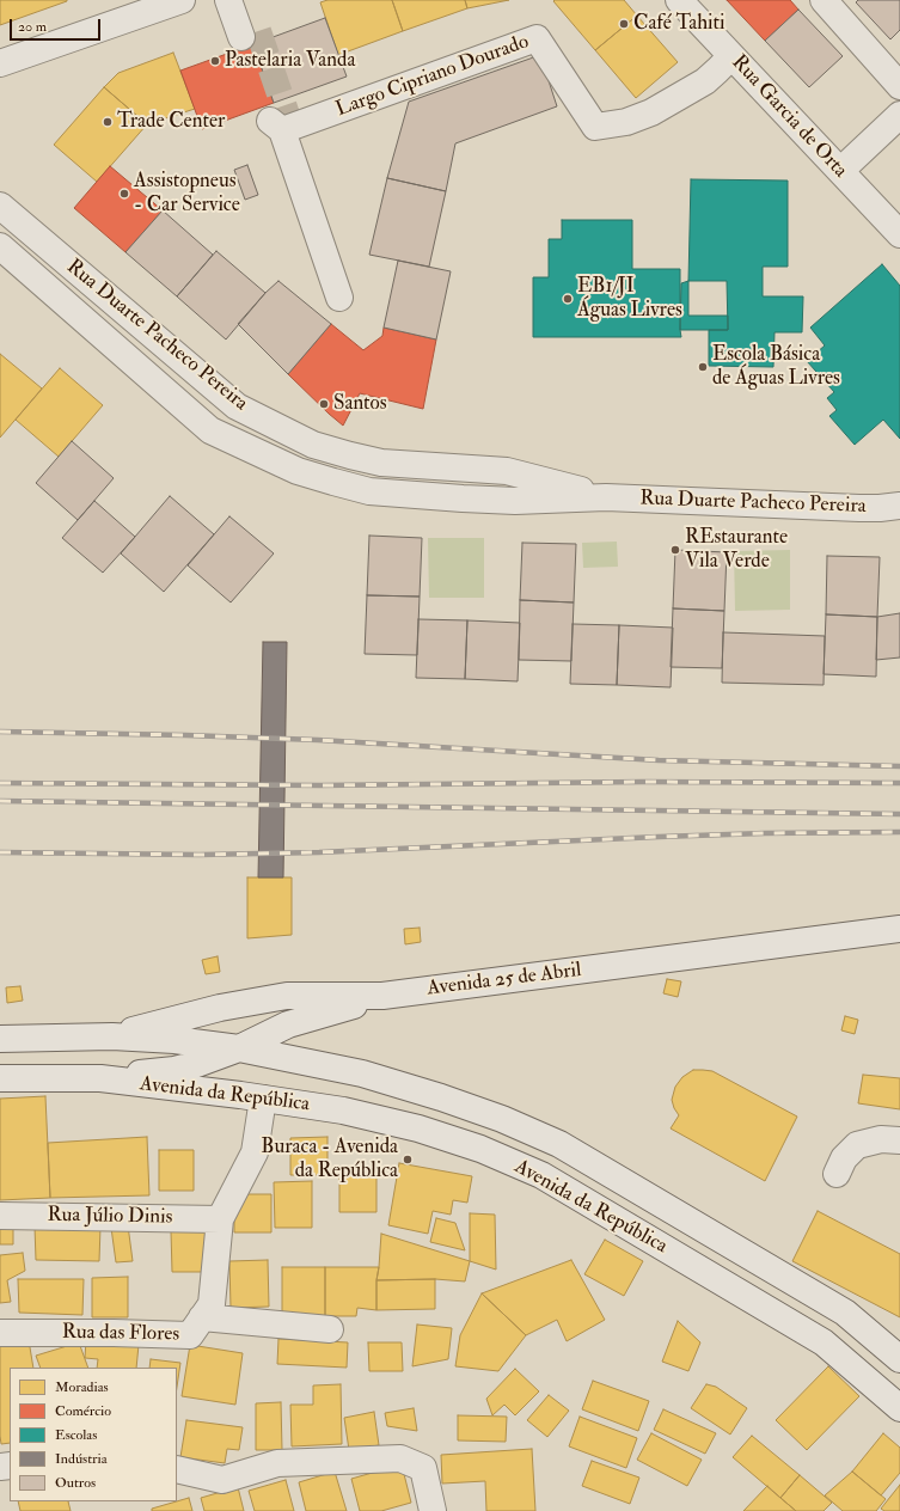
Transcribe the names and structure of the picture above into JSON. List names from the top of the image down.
{
  "streets": {
    "street": [
      "Largo Cipriano Dourado",
      "Rua Garcia de Orta",
      "Rua Duarte Pacheco Pereira",
      "Avenida 25 de Abril",
      "Avenida da República",
      "Rua Júlio Dinis",
      "Rua das Flores"
    ]
  },
  "crossings": [
    ["Largo Cipriano Dourado", "Rua Garcia de Orta"],
    ["Avenida 25 de Abril", "Avenida da República"],
    ["Avenida da República", "Rua das Flores"],
    ["Rua Júlio Dinis", "Rua das Flores"]
  ],
  "places": [
    "Café Tahiti",
    "Pastelaria Vanda",
    "Trade Center",
    "Assistopneus - Car Service",
    "EB1/JI Águas Livres",
    "Escola Básica de Águas Livres",
    "Santos",
    "REstaurante Vila Verde",
    "Buraca - Avenida da República"
  ],
  "legend": [
    "Moradias",
    "Comércio",
    "Escolas",
    "Indústria",
    "Outros"
  ],
  "scale_bar": "20 m"
}
